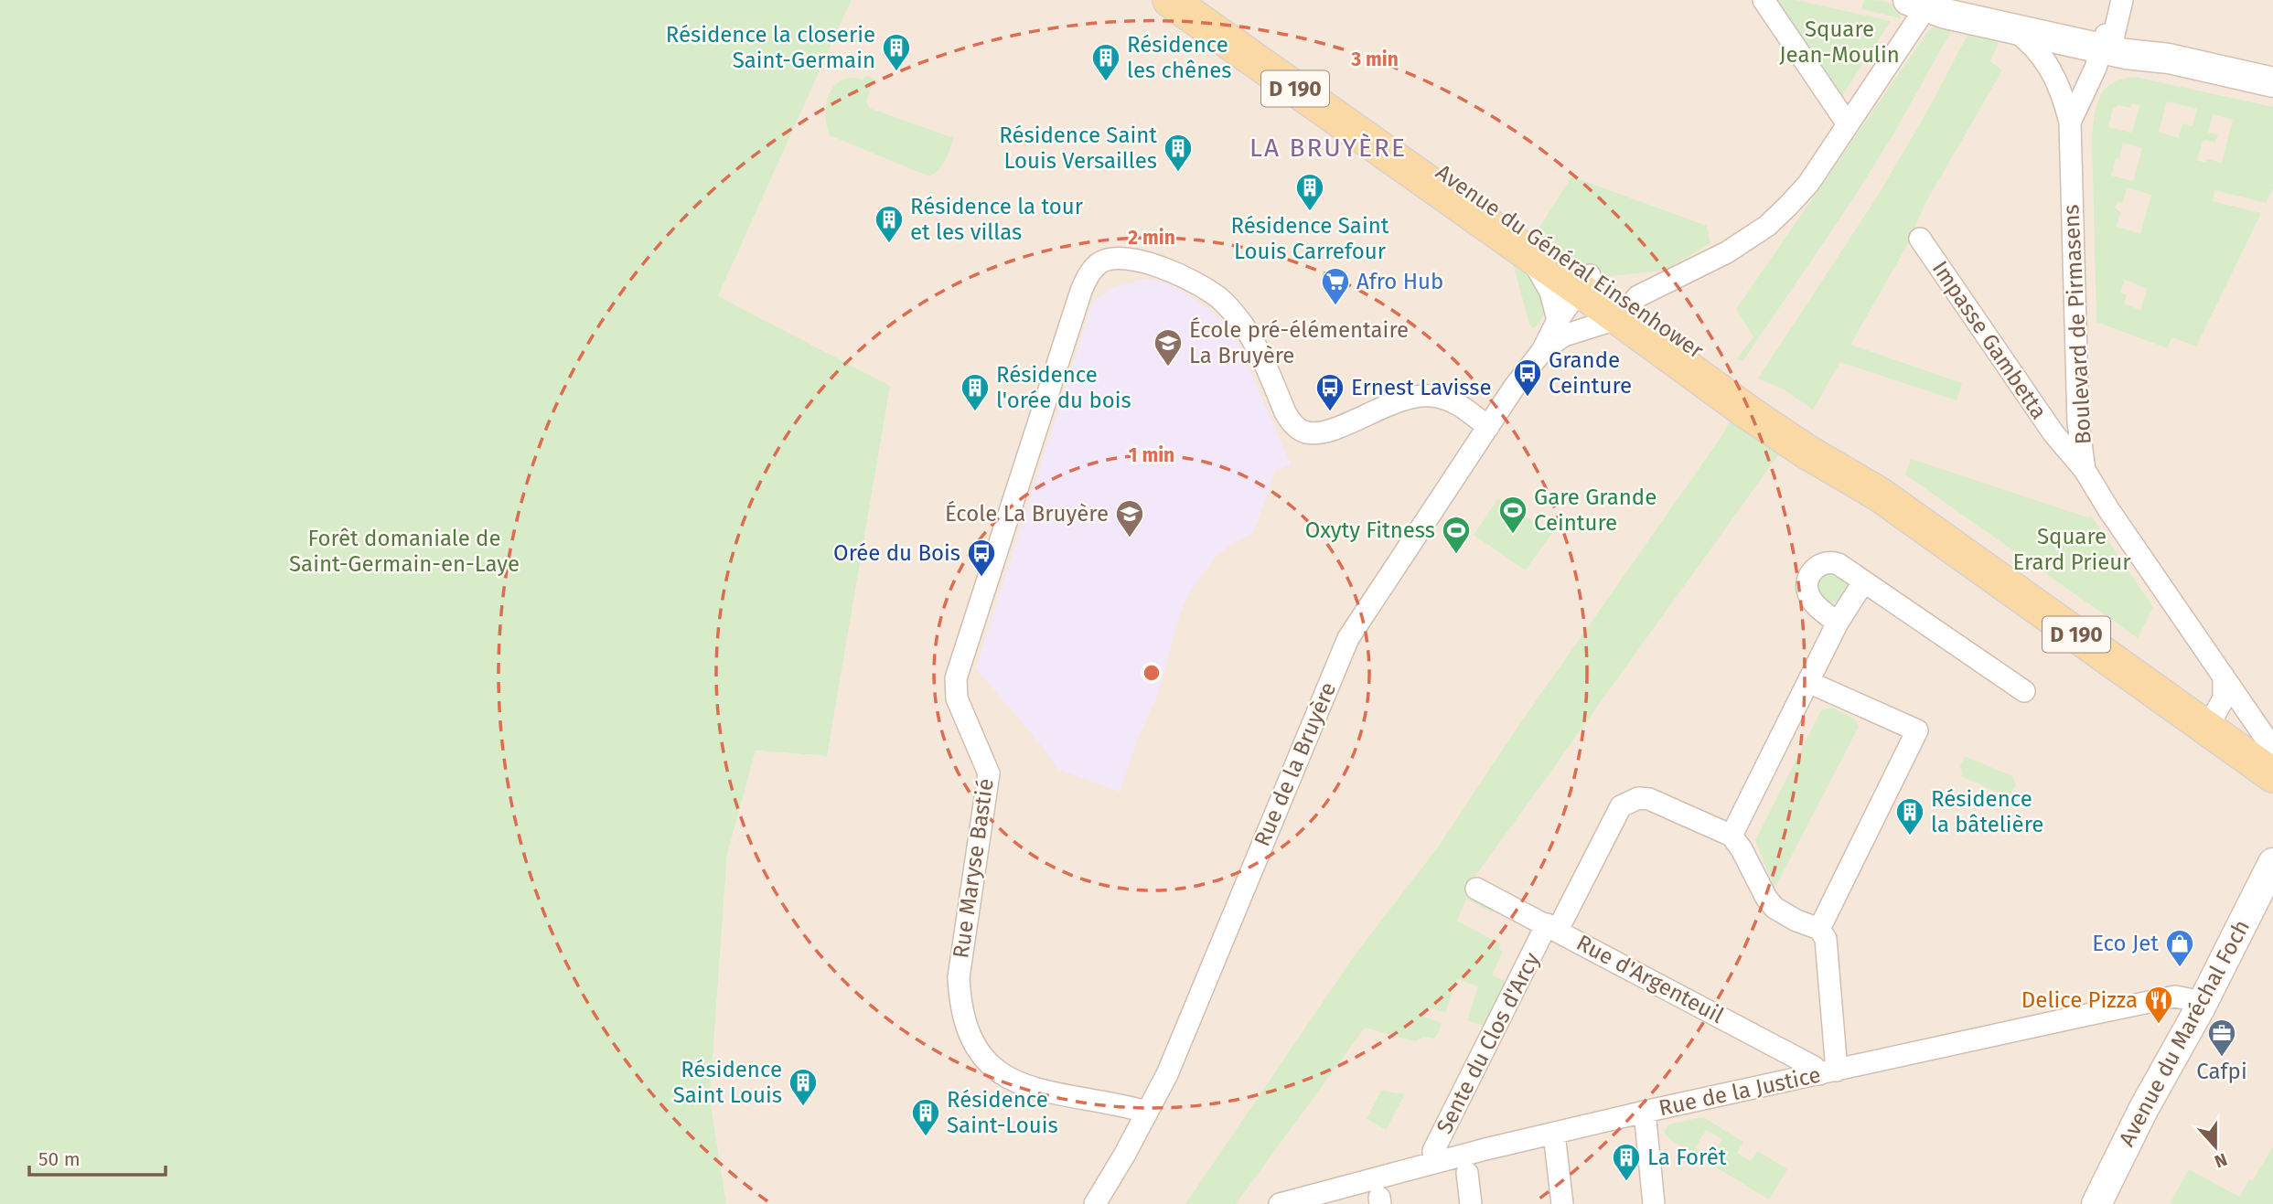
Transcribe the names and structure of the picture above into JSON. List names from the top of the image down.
{
  "streets": {
    "main road": ["D 190", "Avenue du Général Einsenhower"],
    "street": [
      "Boulevard de Pirmasens",
      "Impasse Gambetta",
      "Rue de la Bruyère",
      "Rue Maryse Bastié",
      "Rue d'Argenteuil",
      "Avenue du Maréchal Foch",
      "Sente du Clos d'Arcy",
      "Rue de la Justice"
    ]
  },
  "crossings": [
    ["D 190", "Avenue du Général Einsenhower"],
    ["Avenue du Général Einsenhower", "Rue de la Bruyère"],
    ["Boulevard de Pirmasens", "Impasse Gambetta"],
    ["Rue de la Bruyère", "Rue Maryse Bastié"],
    ["Rue d'Argenteuil", "Sente du Clos d'Arcy"],
    ["Rue d'Argenteuil", "Rue de la Justice"],
    ["Avenue du Maréchal Foch", "Rue de la Justice"],
    ["Sente du Clos d'Arcy", "Rue de la Justice"]
  ],
  "districts": ["LA BRUYÈRE"],
  "parks": ["Square Jean-Moulin", "Square Erard Prieur", "Forêt domaniale de Saint-Germain-en-Laye"],
  "places": {
    "building": [
      "Résidence la closerie Saint-Germain",
      "Résidence les chênes",
      "Résidence Saint Louis Versailles",
      "Résidence Saint Louis Carrefour",
      "Résidence la tour et les villas",
      "Résidence l'orée du bois",
      "Résidence la bâtelière",
      "Résidence Saint Louis",
      "Résidence Saint-Louis",
      "La Forêt"
    ],
    "supermarket": ["Afro Hub"],
    "school or university": ["École pré-élémentaire La Bruyère", "École La Bruyère"],
    "bus stop": ["Grande Ceinture", "Ernest Lavisse", "Orée du Bois"],
    "sports": ["Gare Grande Ceinture", "Oxyty Fitness"],
    "shop": ["Eco Jet"],
    "restaurant": ["Delice Pizza"],
    "office": ["Cafpi"]
  },
  "scale_bar": "50 m",
  "north": "bottom",
  "rings": ["3 min", "2 min", "1 min"]
}
